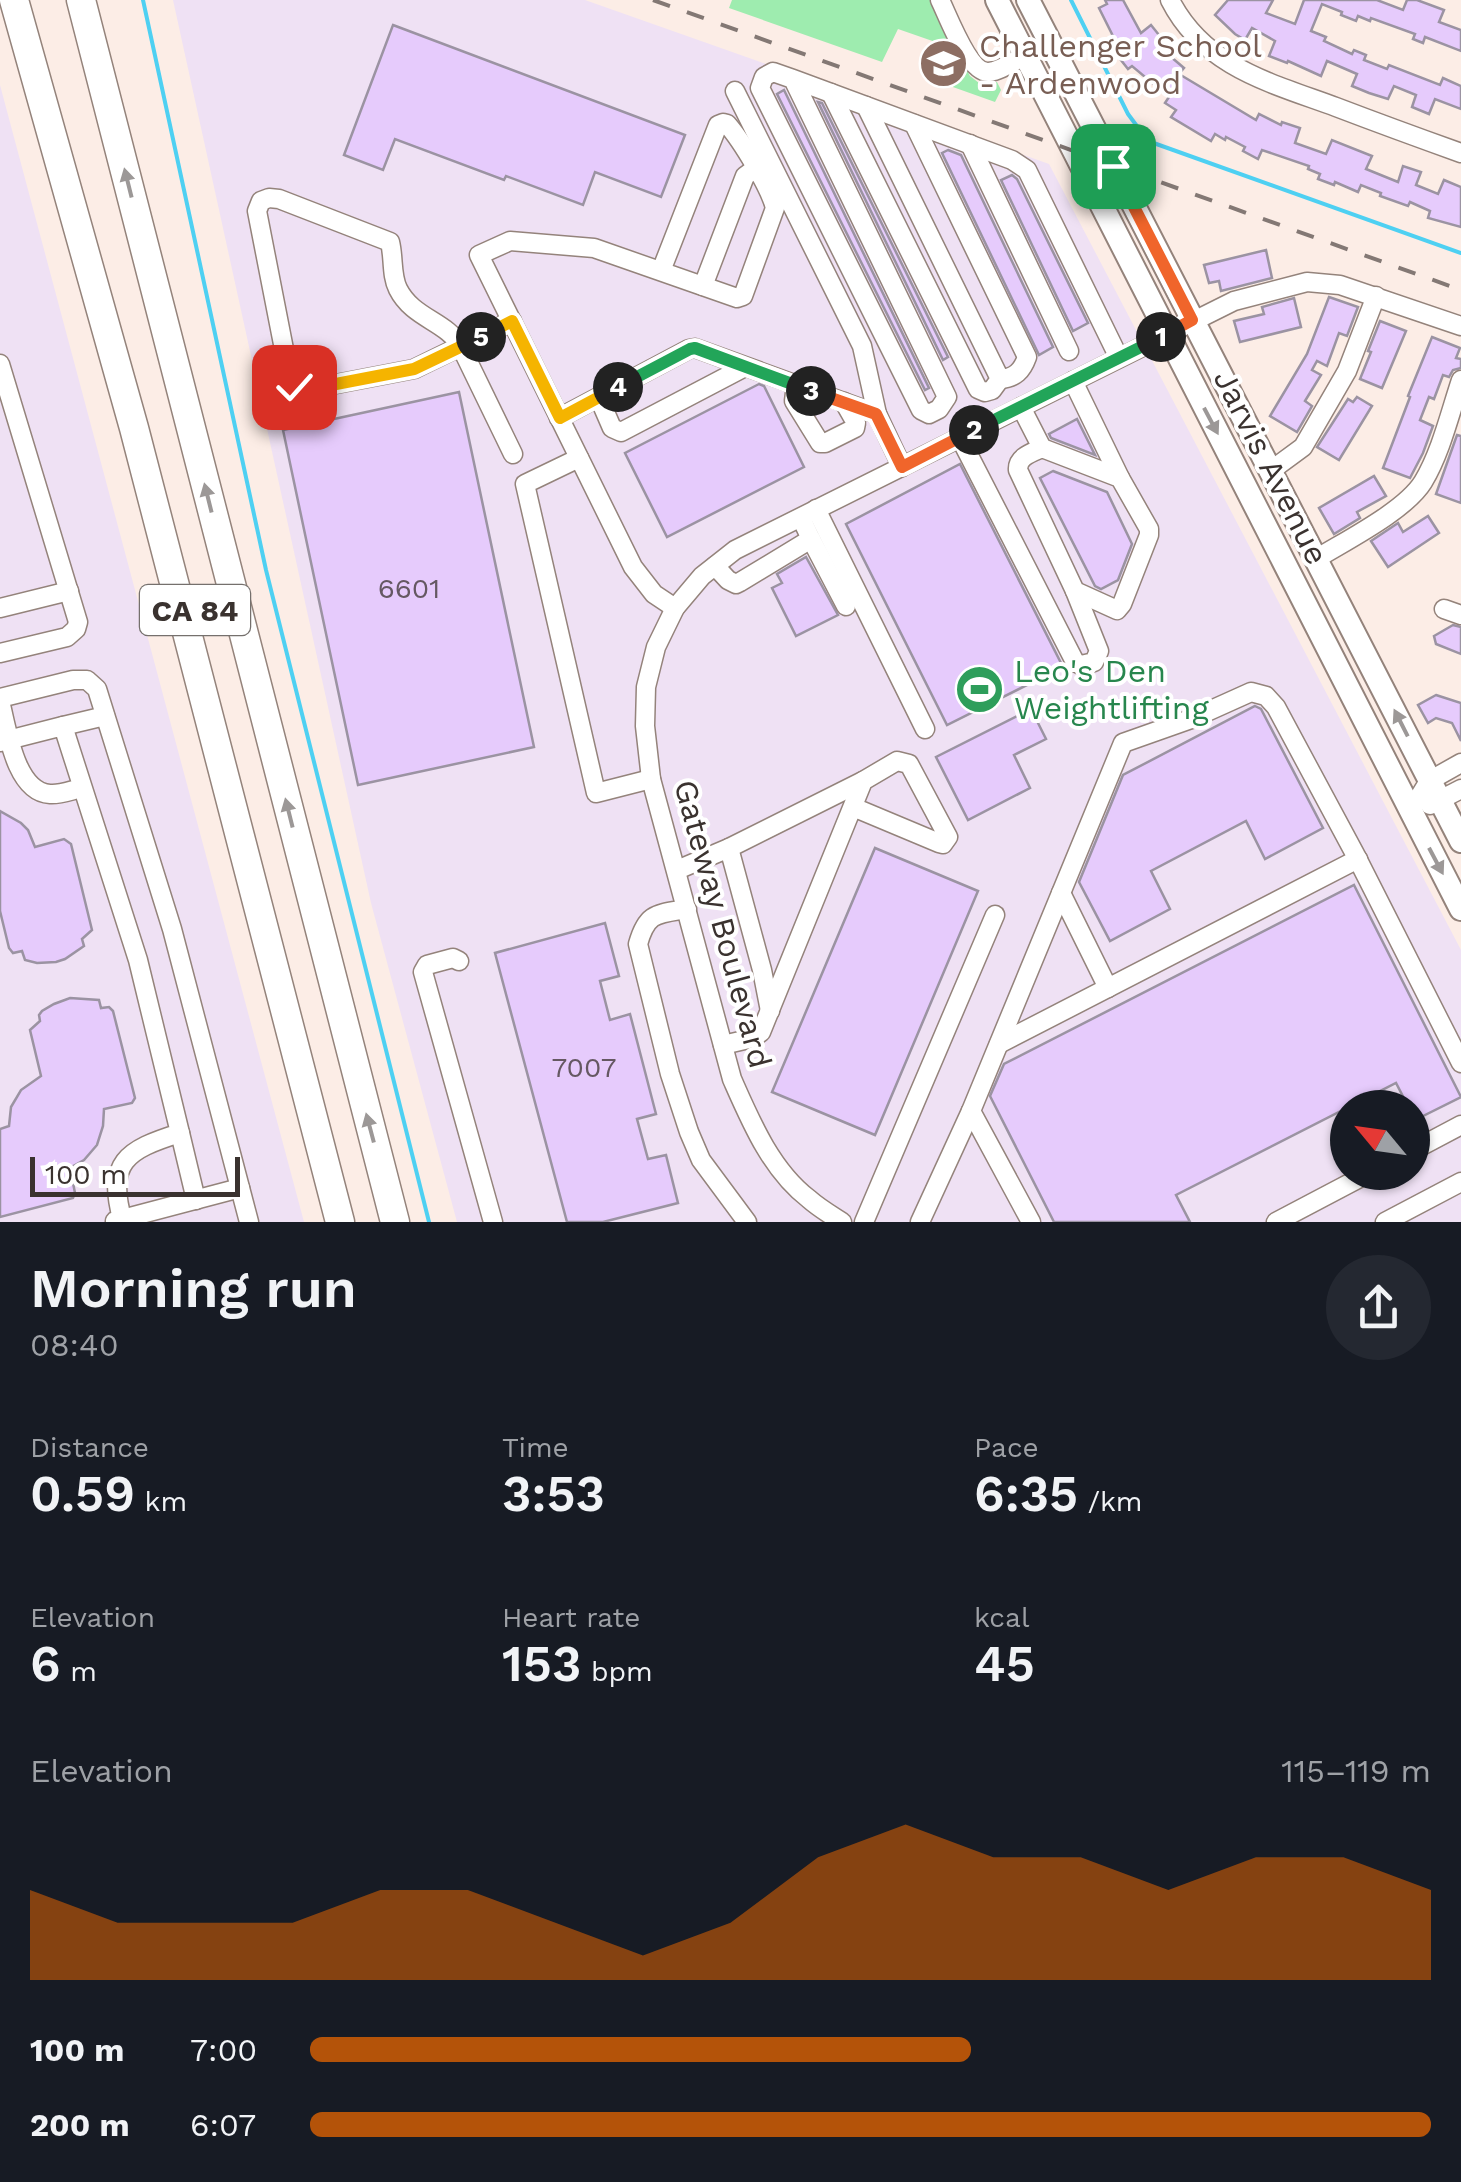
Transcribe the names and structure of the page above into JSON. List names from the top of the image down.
{
  "streets": {
    "highway": ["CA 84"],
    "main road": ["Jarvis Avenue"],
    "street": ["Gateway Boulevard"]
  },
  "crossings": [
    ["Jarvis Avenue", "Gateway Boulevard"]
  ],
  "places": {
    "school or university": ["Challenger School - Ardenwood"],
    "sports": ["Leo's Den Weightlifting"]
  },
  "house_numbers": ["6601", "7007"],
  "scale_bar": "100 m",
  "north": "top left",
  "page": {
    "pins": [
      "1",
      "5",
      "4",
      "3",
      "2"
    ],
    "scale": "100 m",
    "heading": ["Morning run", "08:40"],
    "stats": [
      ["Distance", "0.59 km"],
      ["Time", "3:53"],
      ["Pace", "6:35 /km"],
      ["Elevation", "6 m"],
      ["Heart rate", "153 bpm"],
      ["kcal", "45"]
    ],
    "chart": ["Elevation", "115–119 m"],
    "list": [
      {
        "name": "100 m",
        "note": "7:00"
      },
      {
        "name": "200 m",
        "note": "6:07"
      }
    ]
  }
}
